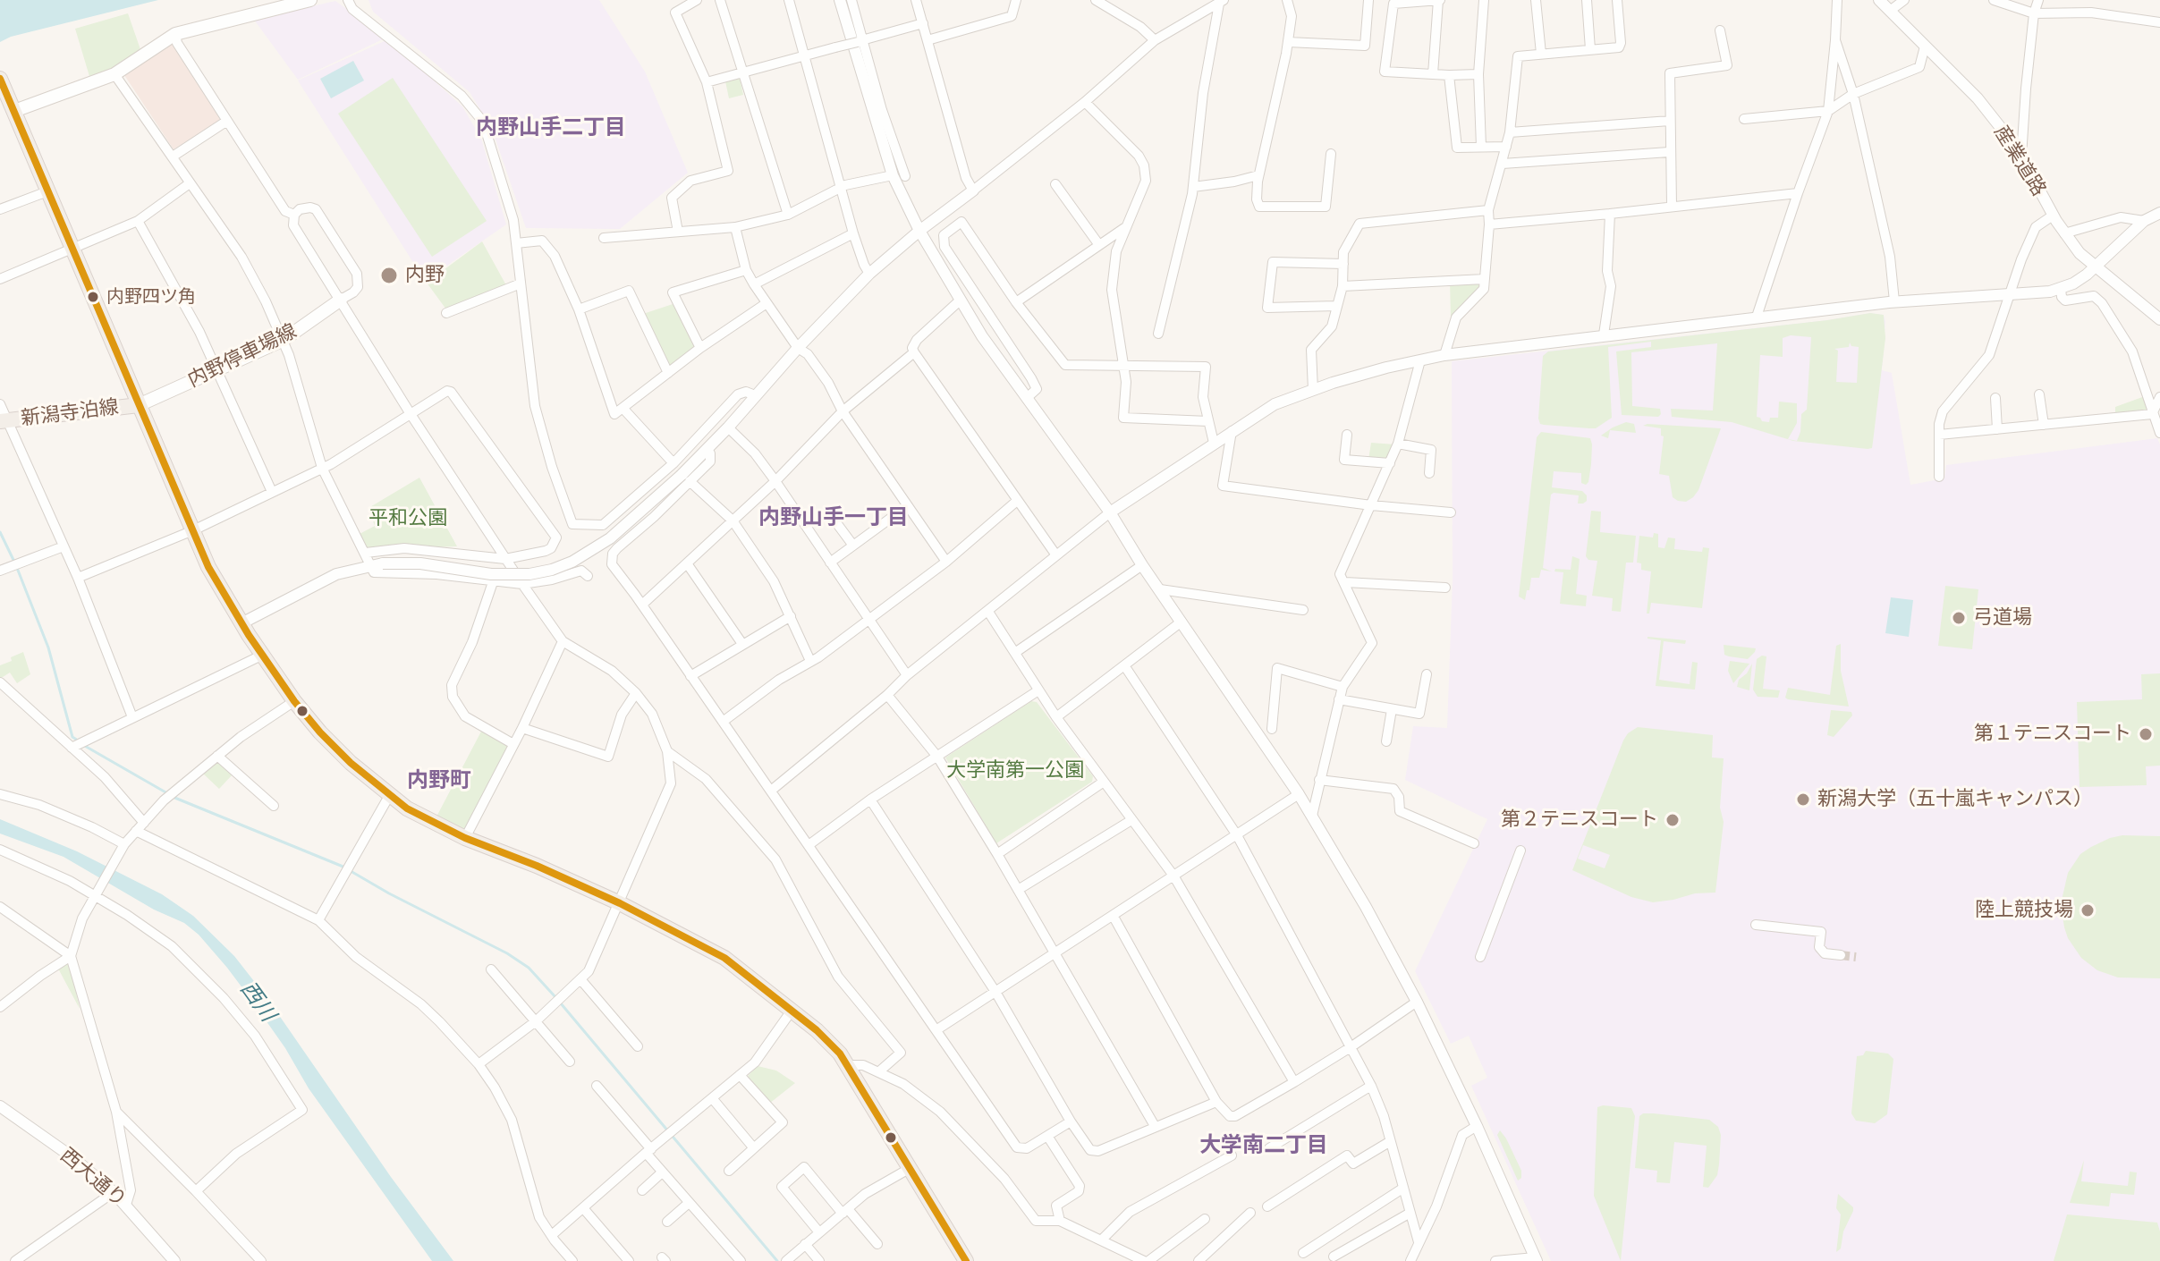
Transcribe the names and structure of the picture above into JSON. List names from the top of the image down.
{
  "streets": {
    "main road": ["内野停車場線", "新潟寺泊線"],
    "street": ["産業道路", "西大通り"]
  },
  "crossings": [
    ["内野停車場線", "新潟寺泊線"]
  ],
  "districts": [
    "内野山手二丁目",
    "内野山手一丁目",
    "内野町",
    "大学南二丁目"
  ],
  "water": ["西川"],
  "parks": ["平和公園", "大学南第一公園"],
  "places": [
    "内野",
    "内野四ツ角",
    "弓道場",
    "第１テニスコート",
    "新潟大学（五十嵐キャンパス）",
    "第２テニスコート",
    "陸上競技場"
  ]
}
